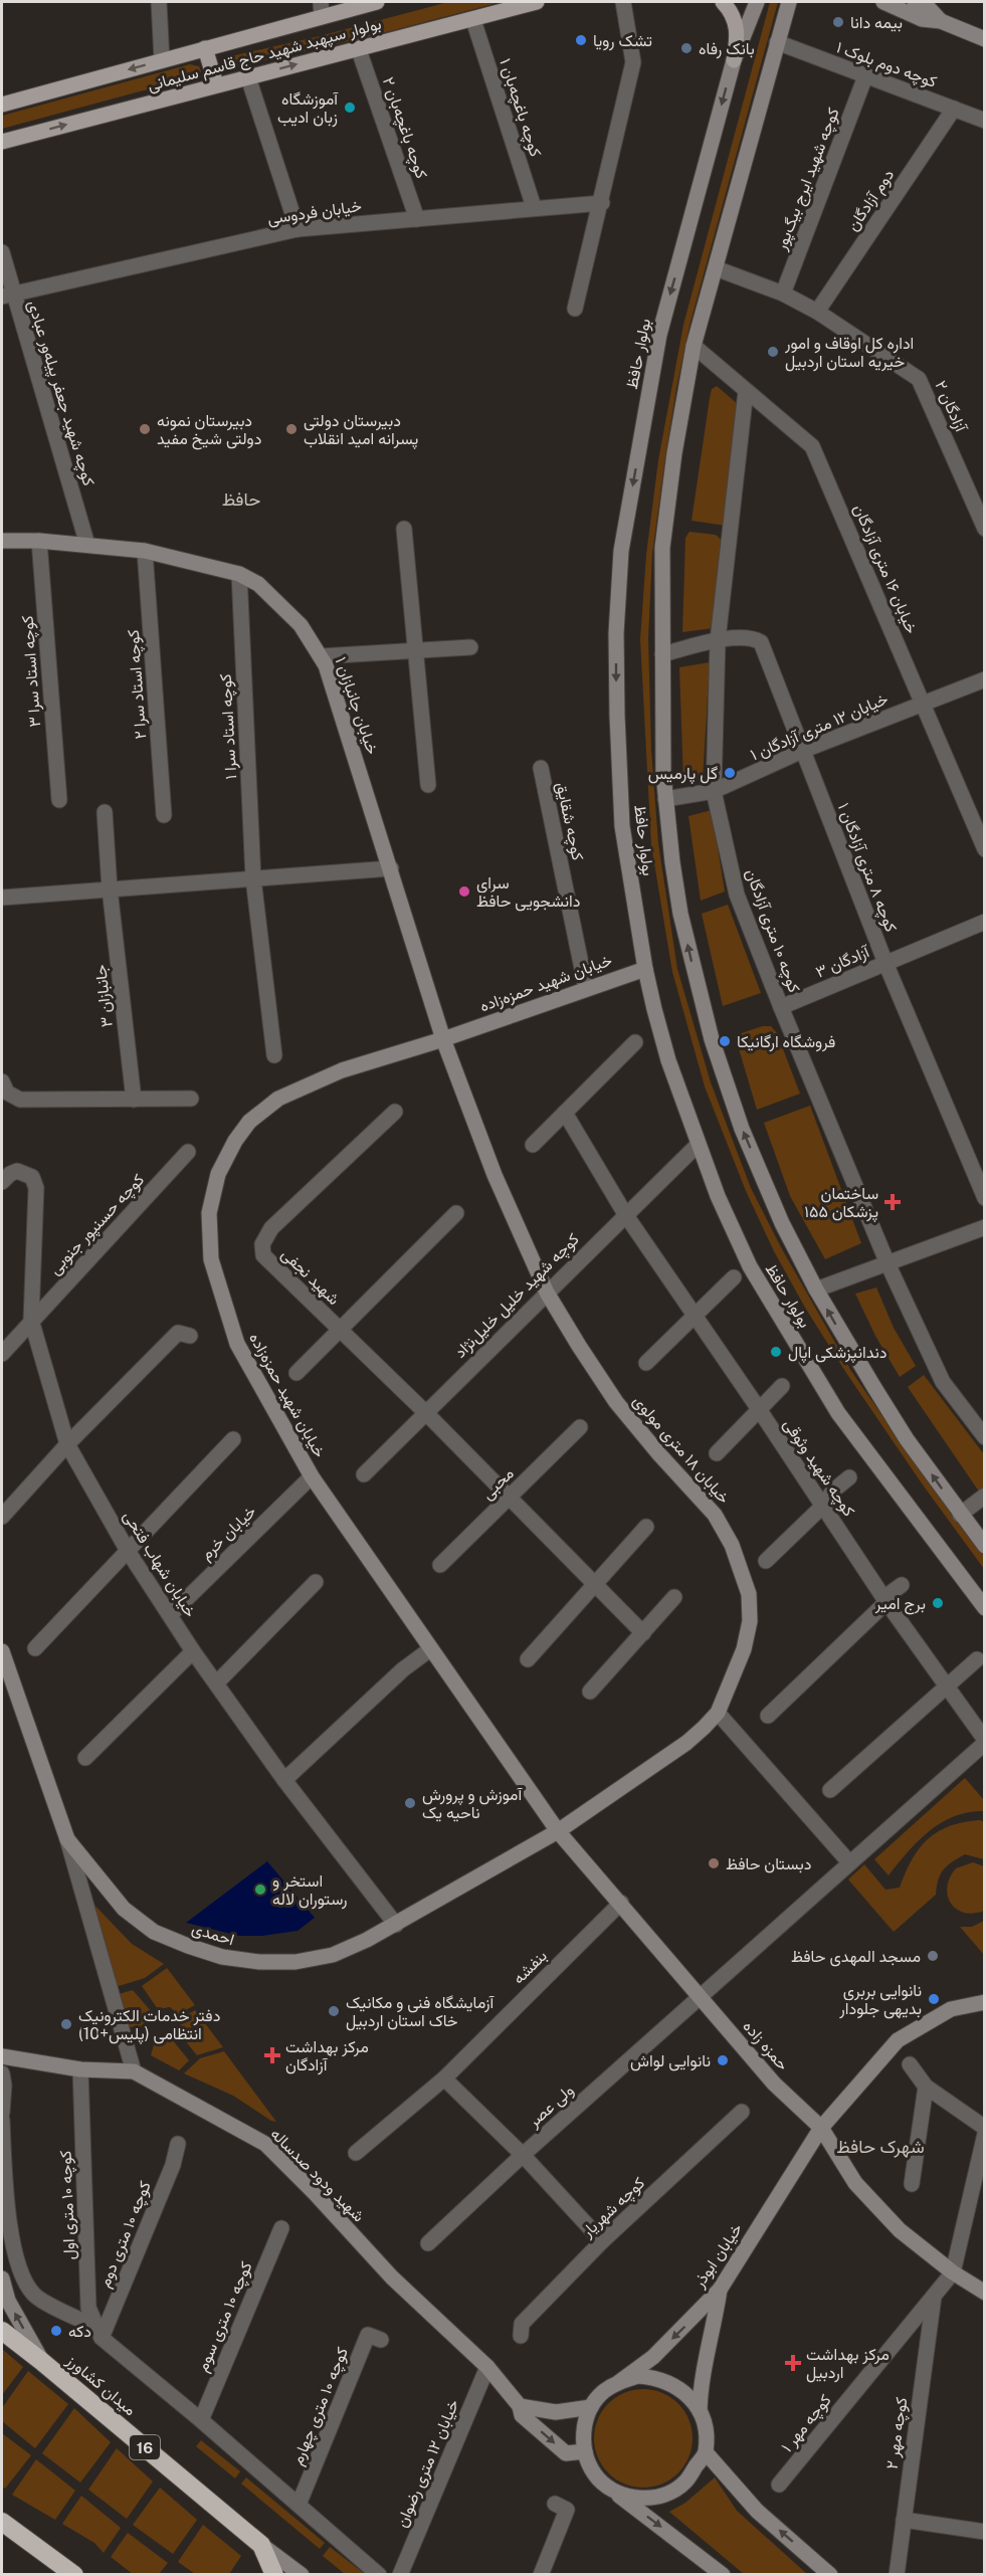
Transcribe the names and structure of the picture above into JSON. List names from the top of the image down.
{
  "streets": {
    "highway": ["میدان کشاورز", "16"],
    "main road": ["بولوار سپهبد شهید حاج قاسم سلیمانی"],
    "street": [
      "کوچه دوم بلوک ۱",
      "کوچه باغچه‌بان ١",
      "کوچه باغچه‌بان ٢",
      "کوچه شهید ایرج بیگ‌پور",
      "دوم آزادگان",
      "خیابان فردوسی",
      "بولوار حافظ",
      "کوچه شهید جعفر پیله‌ور عبادی",
      "آزادگان ۲",
      "خیابان ۱۶ متری آزادگان",
      "کوچه استاد سرا ۳",
      "کوچه استاد سرا ۲",
      "خیابان جانبازان ۱",
      "کوچه استاد سرا ۱",
      "خیابان ۱۲ متری آزادگان ۱",
      "کوچه شقایق",
      "کوچه ۸ متری آزادگان ۱",
      "کوچه ۱۰ متری آزادگان",
      "آزادگان ۳",
      "خیابان شهید حمزه‌زاده",
      "جانبازان ۳",
      "کوچه حسنپور جنوبی",
      "شهید نجفی",
      "کوچه شهید خلیل خلیل‌نژاد",
      "خیابان ۱۸ متری مولوی",
      "کوچه شهید وثوقی",
      "محبی",
      "خیابان خرم",
      "خیابان شهاب فتحی",
      "احمدی",
      "بنفشه",
      "حمزه زاده",
      "ولی عصر",
      "شهید ودود صدساله",
      "کوچه ۱۰ متری اول",
      "کوچه شهریار",
      "کوچه ۱۰ متری دوم",
      "خیابان ابوذر",
      "کوچه ۱۰ متری سوم",
      "کوچه ۱۰ متری چهارم",
      "کوچه مهر ۱",
      "کوچه مهر ۲",
      "خیابان ۱۲ متری رضوان"
    ]
  },
  "crossings": [
    ["بولوار سپهبد شهید حاج قاسم سلیمانی", "کوچه باغچه‌بان ١"],
    ["بولوار سپهبد شهید حاج قاسم سلیمانی", "کوچه باغچه‌بان ٢"],
    ["کوچه دوم بلوک ۱", "کوچه شهید ایرج بیگ‌پور"],
    ["کوچه دوم بلوک ۱", "دوم آزادگان"],
    ["کوچه دوم بلوک ۱", "بولوار حافظ"],
    ["کوچه باغچه‌بان ١", "خیابان فردوسی"],
    ["کوچه باغچه‌بان ٢", "خیابان فردوسی"],
    ["کوچه شهید ایرج بیگ‌پور", "آزادگان ۲"],
    ["دوم آزادگان", "آزادگان ۲"],
    ["خیابان فردوسی", "کوچه شهید جعفر پیله‌ور عبادی"],
    ["بولوار حافظ", "آزادگان ۲"],
    ["بولوار حافظ", "خیابان ۱۶ متری آزادگان"],
    ["بولوار حافظ", "خیابان ۱۲ متری آزادگان ۱"],
    ["بولوار حافظ", "کوچه ۸ متری آزادگان ۱"],
    ["بولوار حافظ", "خیابان شهید حمزه‌زاده"],
    ["بولوار حافظ", "کوچه شهید خلیل خلیل‌نژاد"],
    ["کوچه شهید جعفر پیله‌ور عبادی", "خیابان جانبازان ۱"],
    ["خیابان ۱۶ متری آزادگان", "خیابان ۱۲ متری آزادگان ۱"],
    ["خیابان ۱۶ متری آزادگان", "کوچه ۱۰ متری آزادگان"],
    ["کوچه استاد سرا ۳", "خیابان جانبازان ۱"],
    ["کوچه استاد سرا ۲", "خیابان جانبازان ۱"],
    ["خیابان جانبازان ۱", "کوچه استاد سرا ۱"],
    ["خیابان جانبازان ۱", "خیابان شهید حمزه‌زاده"],
    ["خیابان جانبازان ۱", "خیابان ۱۸ متری مولوی"],
    ["خیابان ۱۲ متری آزادگان ۱", "کوچه ۸ متری آزادگان ۱"],
    ["خیابان ۱۲ متری آزادگان ۱", "کوچه ۱۰ متری آزادگان"],
    ["کوچه شقایق", "خیابان شهید حمزه‌زاده"],
    ["کوچه ۸ متری آزادگان ۱", "کوچه ۱۰ متری آزادگان"],
    ["کوچه ۸ متری آزادگان ۱", "آزادگان ۳"],
    ["کوچه ۱۰ متری آزادگان", "آزادگان ۳"],
    ["خیابان شهید حمزه‌زاده", "خیابان ۱۸ متری مولوی"],
    ["خیابان شهید حمزه‌زاده", "خیابان خرم"],
    ["خیابان شهید حمزه‌زاده", "احمدی"],
    ["خیابان شهید حمزه‌زاده", "حمزه زاده"],
    ["کوچه حسنپور جنوبی", "خیابان شهاب فتحی"],
    ["شهید نجفی", "کوچه شهید خلیل خلیل‌نژاد"],
    ["شهید نجفی", "محبی"],
    ["کوچه شهید خلیل خلیل‌نژاد", "خیابان ۱۸ متری مولوی"],
    ["کوچه شهید خلیل خلیل‌نژاد", "کوچه شهید وثوقی"],
    ["خیابان ۱۸ متری مولوی", "احمدی"],
    ["خیابان ۱۸ متری مولوی", "حمزه زاده"],
    ["کوچه شهید وثوقی", "ولی عصر"],
    ["خیابان خرم", "خیابان شهاب فتحی"],
    ["خیابان شهاب فتحی", "احمدی"],
    ["احمدی", "حمزه زاده"],
    ["بنفشه", "حمزه زاده"],
    ["حمزه زاده", "ولی عصر"],
    ["حمزه زاده", "خیابان ابوذر"],
    ["حمزه زاده", "کوچه مهر ۱"],
    ["شهید ودود صدساله", "کوچه ۱۰ متری اول"],
    ["شهید ودود صدساله", "خیابان ابوذر"],
    ["شهید ودود صدساله", "خیابان ۱۲ متری رضوان"],
    ["کوچه ۱۰ متری اول", "کوچه ۱۰ متری دوم"],
    ["کوچه مهر ۱", "کوچه مهر ۲"]
  ],
  "districts": ["حافظ", "شهرک حافظ"],
  "places": {
    "other": [
      "بیمه دانا",
      "تشک رویا",
      "بانک رفاه",
      "آموزشگاه زبان ادیب",
      "اداره کل اوقاف و امور خیریه استان اردبیل",
      "دبیرستان نمونه دولتی شیخ مفید",
      "دبیرستان دولتی پسرانه امید انقلاب",
      "گل پارمیس",
      "سرای دانشجویی حافظ",
      "فروشگاه ارگانیکا",
      "دندانپزشکی اپال",
      "برج امیر",
      "آموزش و پرورش ناحیه یک",
      "دبستان حافظ",
      "استخر و رستوران لاله",
      "مسجد المهدی حافظ",
      "نانوایی بربری بدیهی جلودار",
      "آزمایشگاه فنی و مکانیک خاک استان اردبیل",
      "دفتر خدمات الکترونیک انتظامی (پلیس+10)",
      "نانوایی لواش",
      "دکه"
    ],
    "health": ["ساختمان پزشکان ۱۵۵", "مرکز بهداشت آزادگان", "مرکز بهداشت اردبیل"]
  }
}
